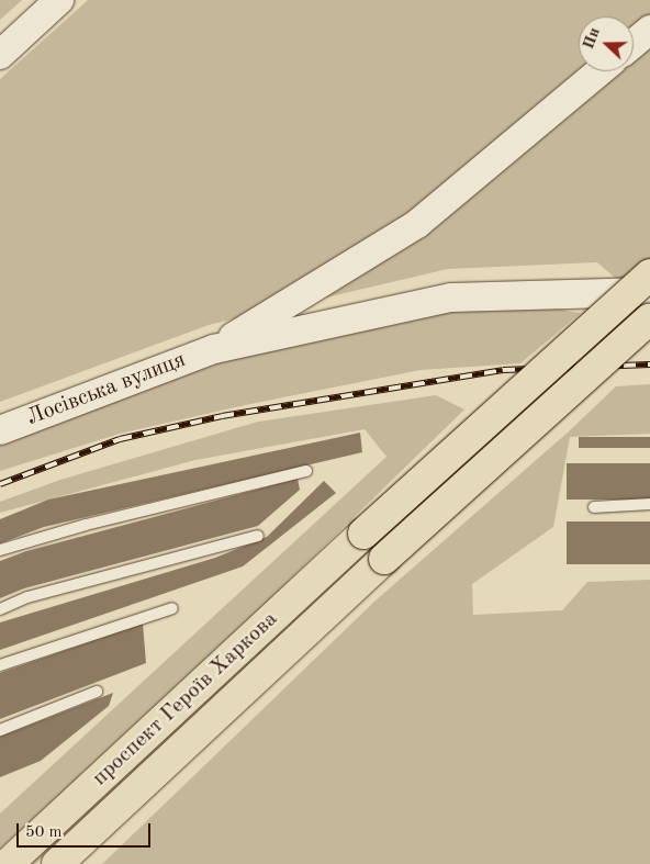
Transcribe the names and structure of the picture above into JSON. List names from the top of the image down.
{
  "streets": {
    "main road": ["Лосівська вулиця", "проспект Героїв Харкова"]
  },
  "scale_bar": "50 m",
  "north": "left"
}
